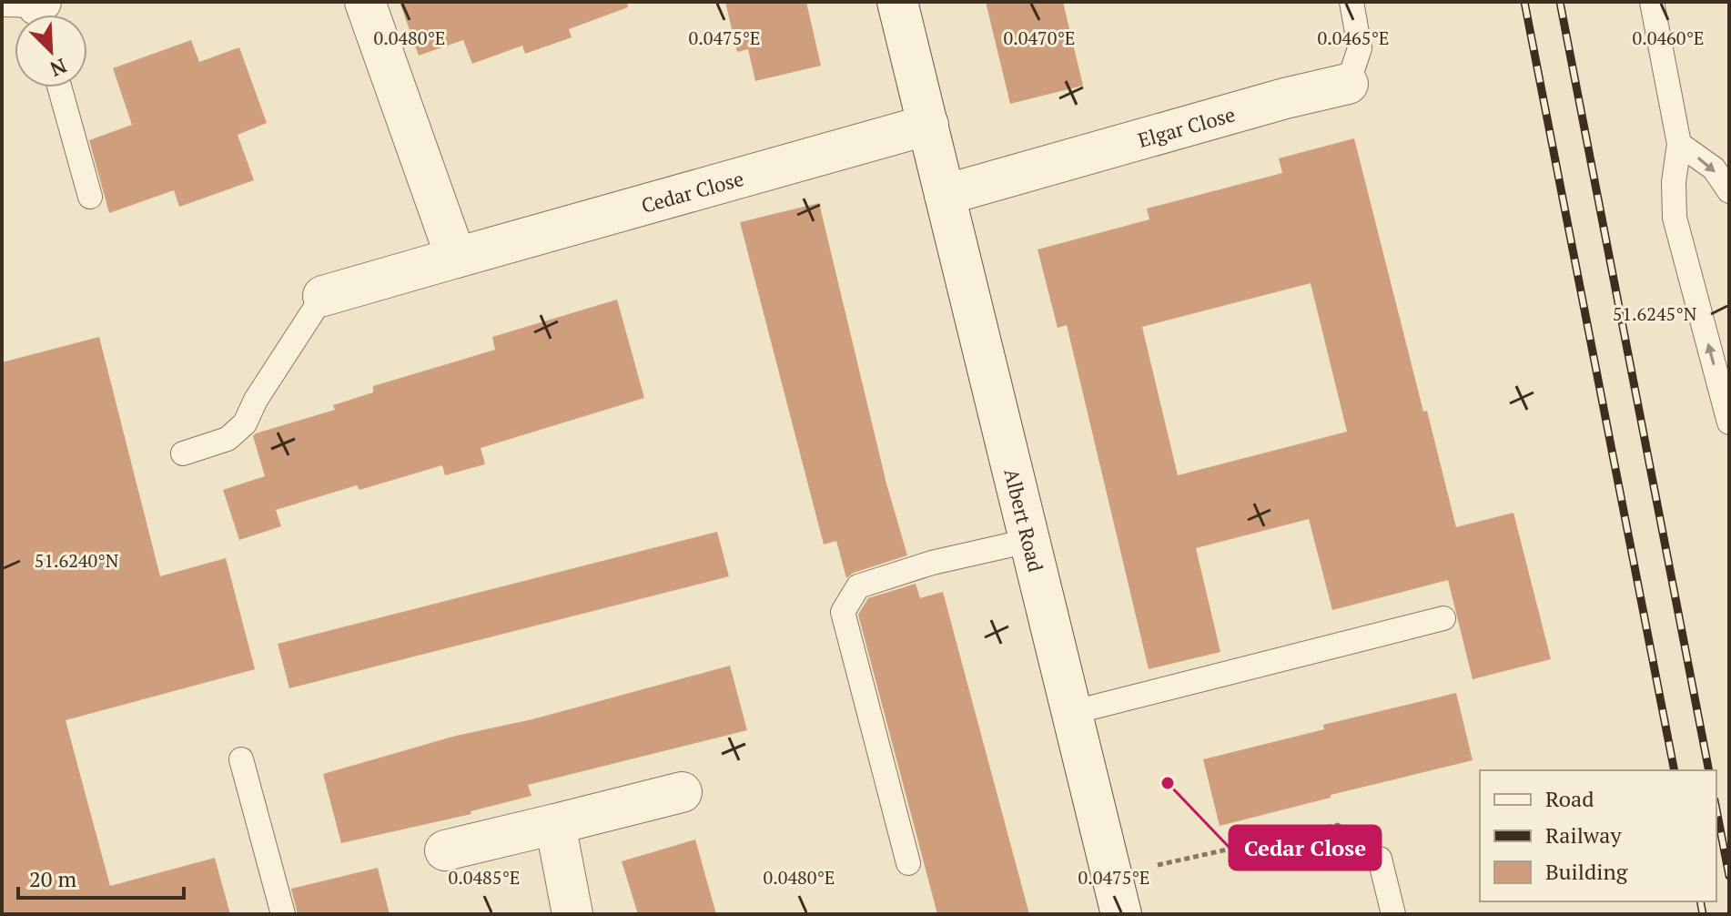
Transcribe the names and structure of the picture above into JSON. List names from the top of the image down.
{
  "streets": {
    "street": ["Elgar Close", "Cedar Close", "Albert Road"]
  },
  "crossings": [
    ["Elgar Close", "Albert Road"],
    ["Cedar Close", "Albert Road"]
  ],
  "places": ["Cedar Close"],
  "legend": ["Road", "Railway", "Building"],
  "scale_bar": "20 m",
  "north": "bottom right",
  "coordinates": [
    "0.0480°E",
    "0.0475°E",
    "0.0470°E",
    "0.0465°E",
    "0.0460°E",
    "51.6245°N",
    "51.6240°N",
    "0.0485°E"
  ]
}
